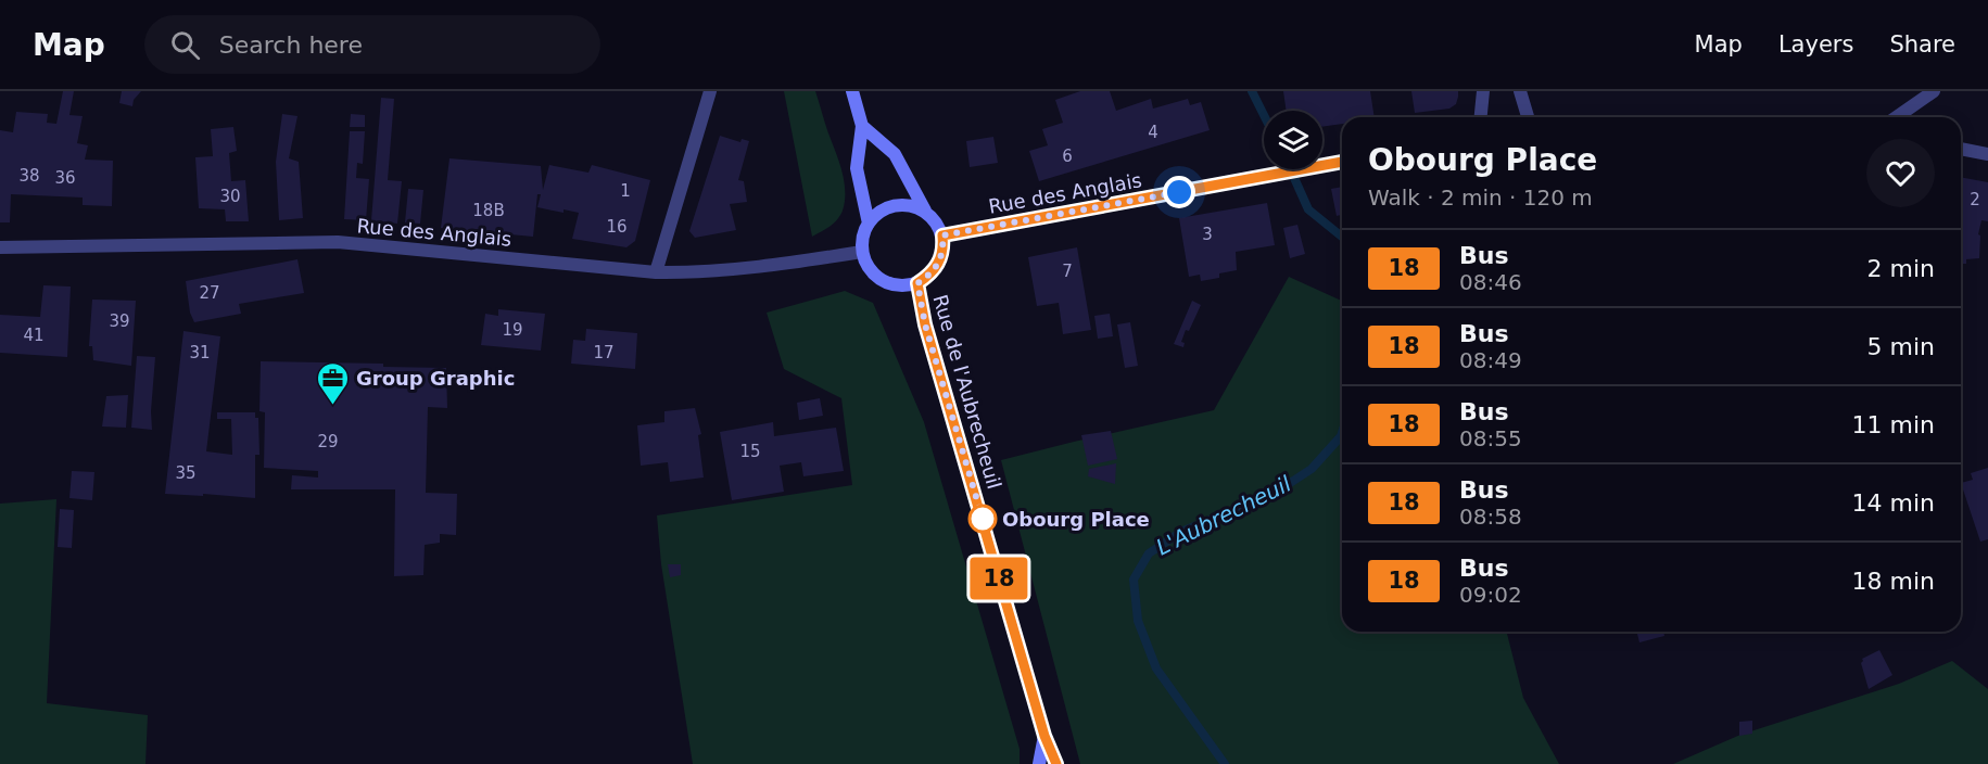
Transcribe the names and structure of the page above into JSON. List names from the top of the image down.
{
  "streets": {
    "street": ["Rue des Anglais", "Rue de l'Aubrecheuil"]
  },
  "crossings": [
    ["Rue des Anglais", "Rue de l'Aubrecheuil"]
  ],
  "water": ["L'Aubrecheuil"],
  "places": {
    "office": ["Group Graphic"],
    "other": ["Obourg Place"]
  },
  "lines": ["bus line 18"],
  "house_numbers": [
    "4",
    "6",
    "38",
    "36",
    "1",
    "30",
    "2",
    "18B",
    "16",
    "3",
    "7",
    "27",
    "39",
    "19",
    "41",
    "31",
    "17",
    "29",
    "15",
    "35"
  ],
  "page": {
    "header": "Map",
    "search": "Search here",
    "nav": ["Map", "Layers", "Share"],
    "on_map": "18",
    "heading": ["Obourg Place", "Walk · 2 min · 120 m"],
    "list": [
      {
        "mark": "18",
        "name": "Bus",
        "note": "08:46",
        "value": "2 min"
      },
      {
        "mark": "18",
        "name": "Bus",
        "note": "08:49",
        "value": "5 min"
      },
      {
        "mark": "18",
        "name": "Bus",
        "note": "08:55",
        "value": "11 min"
      },
      {
        "mark": "18",
        "name": "Bus",
        "note": "08:58",
        "value": "14 min"
      },
      {
        "mark": "18",
        "name": "Bus",
        "note": "09:02",
        "value": "18 min"
      }
    ]
  }
}
